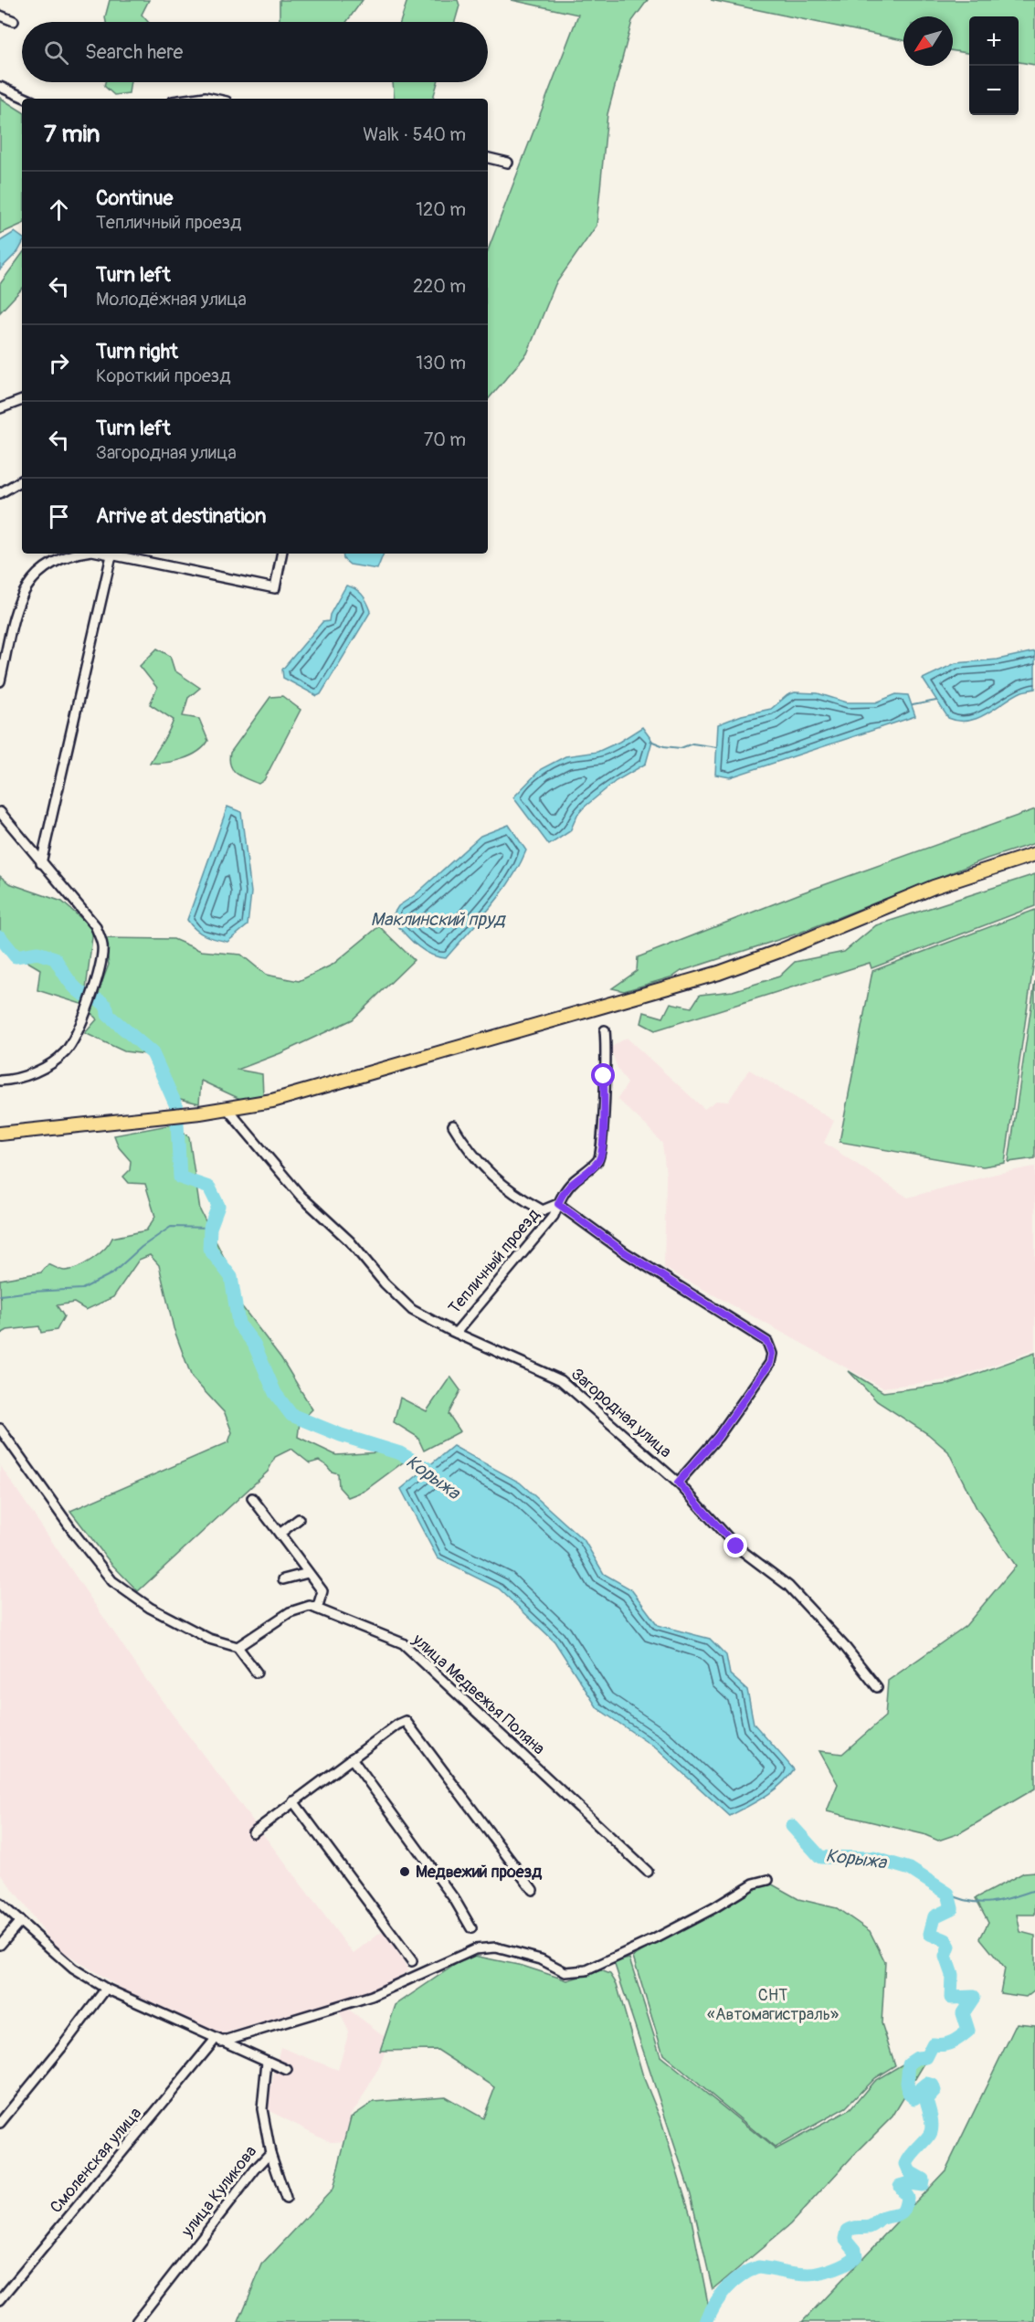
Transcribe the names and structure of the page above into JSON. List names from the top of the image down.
{
  "streets": {
    "street": [
      "Тепличный проезд",
      "Загородная улица",
      "улица Медвежья Поляна",
      "Смоленская улица",
      "улица Куликова"
    ]
  },
  "crossings": [
    ["Тепличный проезд", "Загородная улица"]
  ],
  "water": ["Маклинский пруд", "Корыжа"],
  "parks": ["СНТ «Автомагистраль»"],
  "places": ["Медвежий проезд"],
  "north": "bottom left",
  "page": {
    "map_buttons": ["+", "−"],
    "search": "Search here",
    "heading": ["7 min", "Walk · 540 m"],
    "list": [
      ["Continue", "Тепличный проезд", "120 m"],
      ["Turn left", "Молодёжная улица", "220 m"],
      ["Turn right", "Короткий проезд", "130 m"],
      ["Turn left", "Загородная улица", "70 m"],
      "Arrive at destination"
    ]
  }
}
